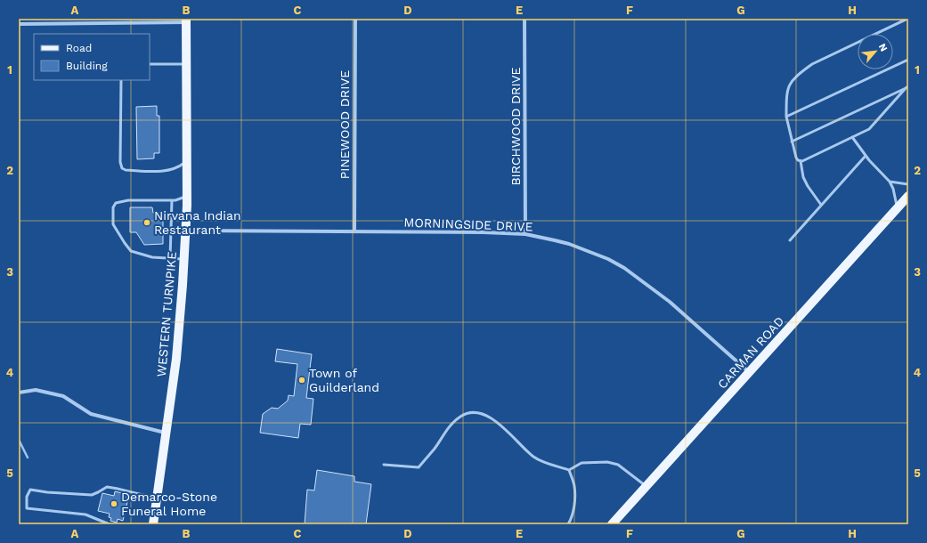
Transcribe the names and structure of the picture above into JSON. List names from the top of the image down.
{
  "streets": {
    "main road": ["WESTERN TURNPIKE", "CARMAN ROAD"],
    "street": ["PINEWOOD DRIVE", "BIRCHWOOD DRIVE", "MORNINGSIDE DRIVE"]
  },
  "crossings": [
    ["PINEWOOD DRIVE", "MORNINGSIDE DRIVE"],
    ["BIRCHWOOD DRIVE", "MORNINGSIDE DRIVE"],
    ["MORNINGSIDE DRIVE", "WESTERN TURNPIKE"],
    ["MORNINGSIDE DRIVE", "CARMAN ROAD"]
  ],
  "places": ["Nirvana Indian Restaurant", "Town of Guilderland", "Demarco-Stone Funeral Home"],
  "legend": ["Road", "Building"],
  "north": "top right",
  "grid": {
    "columns": [
      "A",
      "B",
      "C",
      "D",
      "E",
      "F",
      "G",
      "H"
    ],
    "rows": [
      "1",
      "2",
      "3",
      "4",
      "5"
    ]
  }
}
